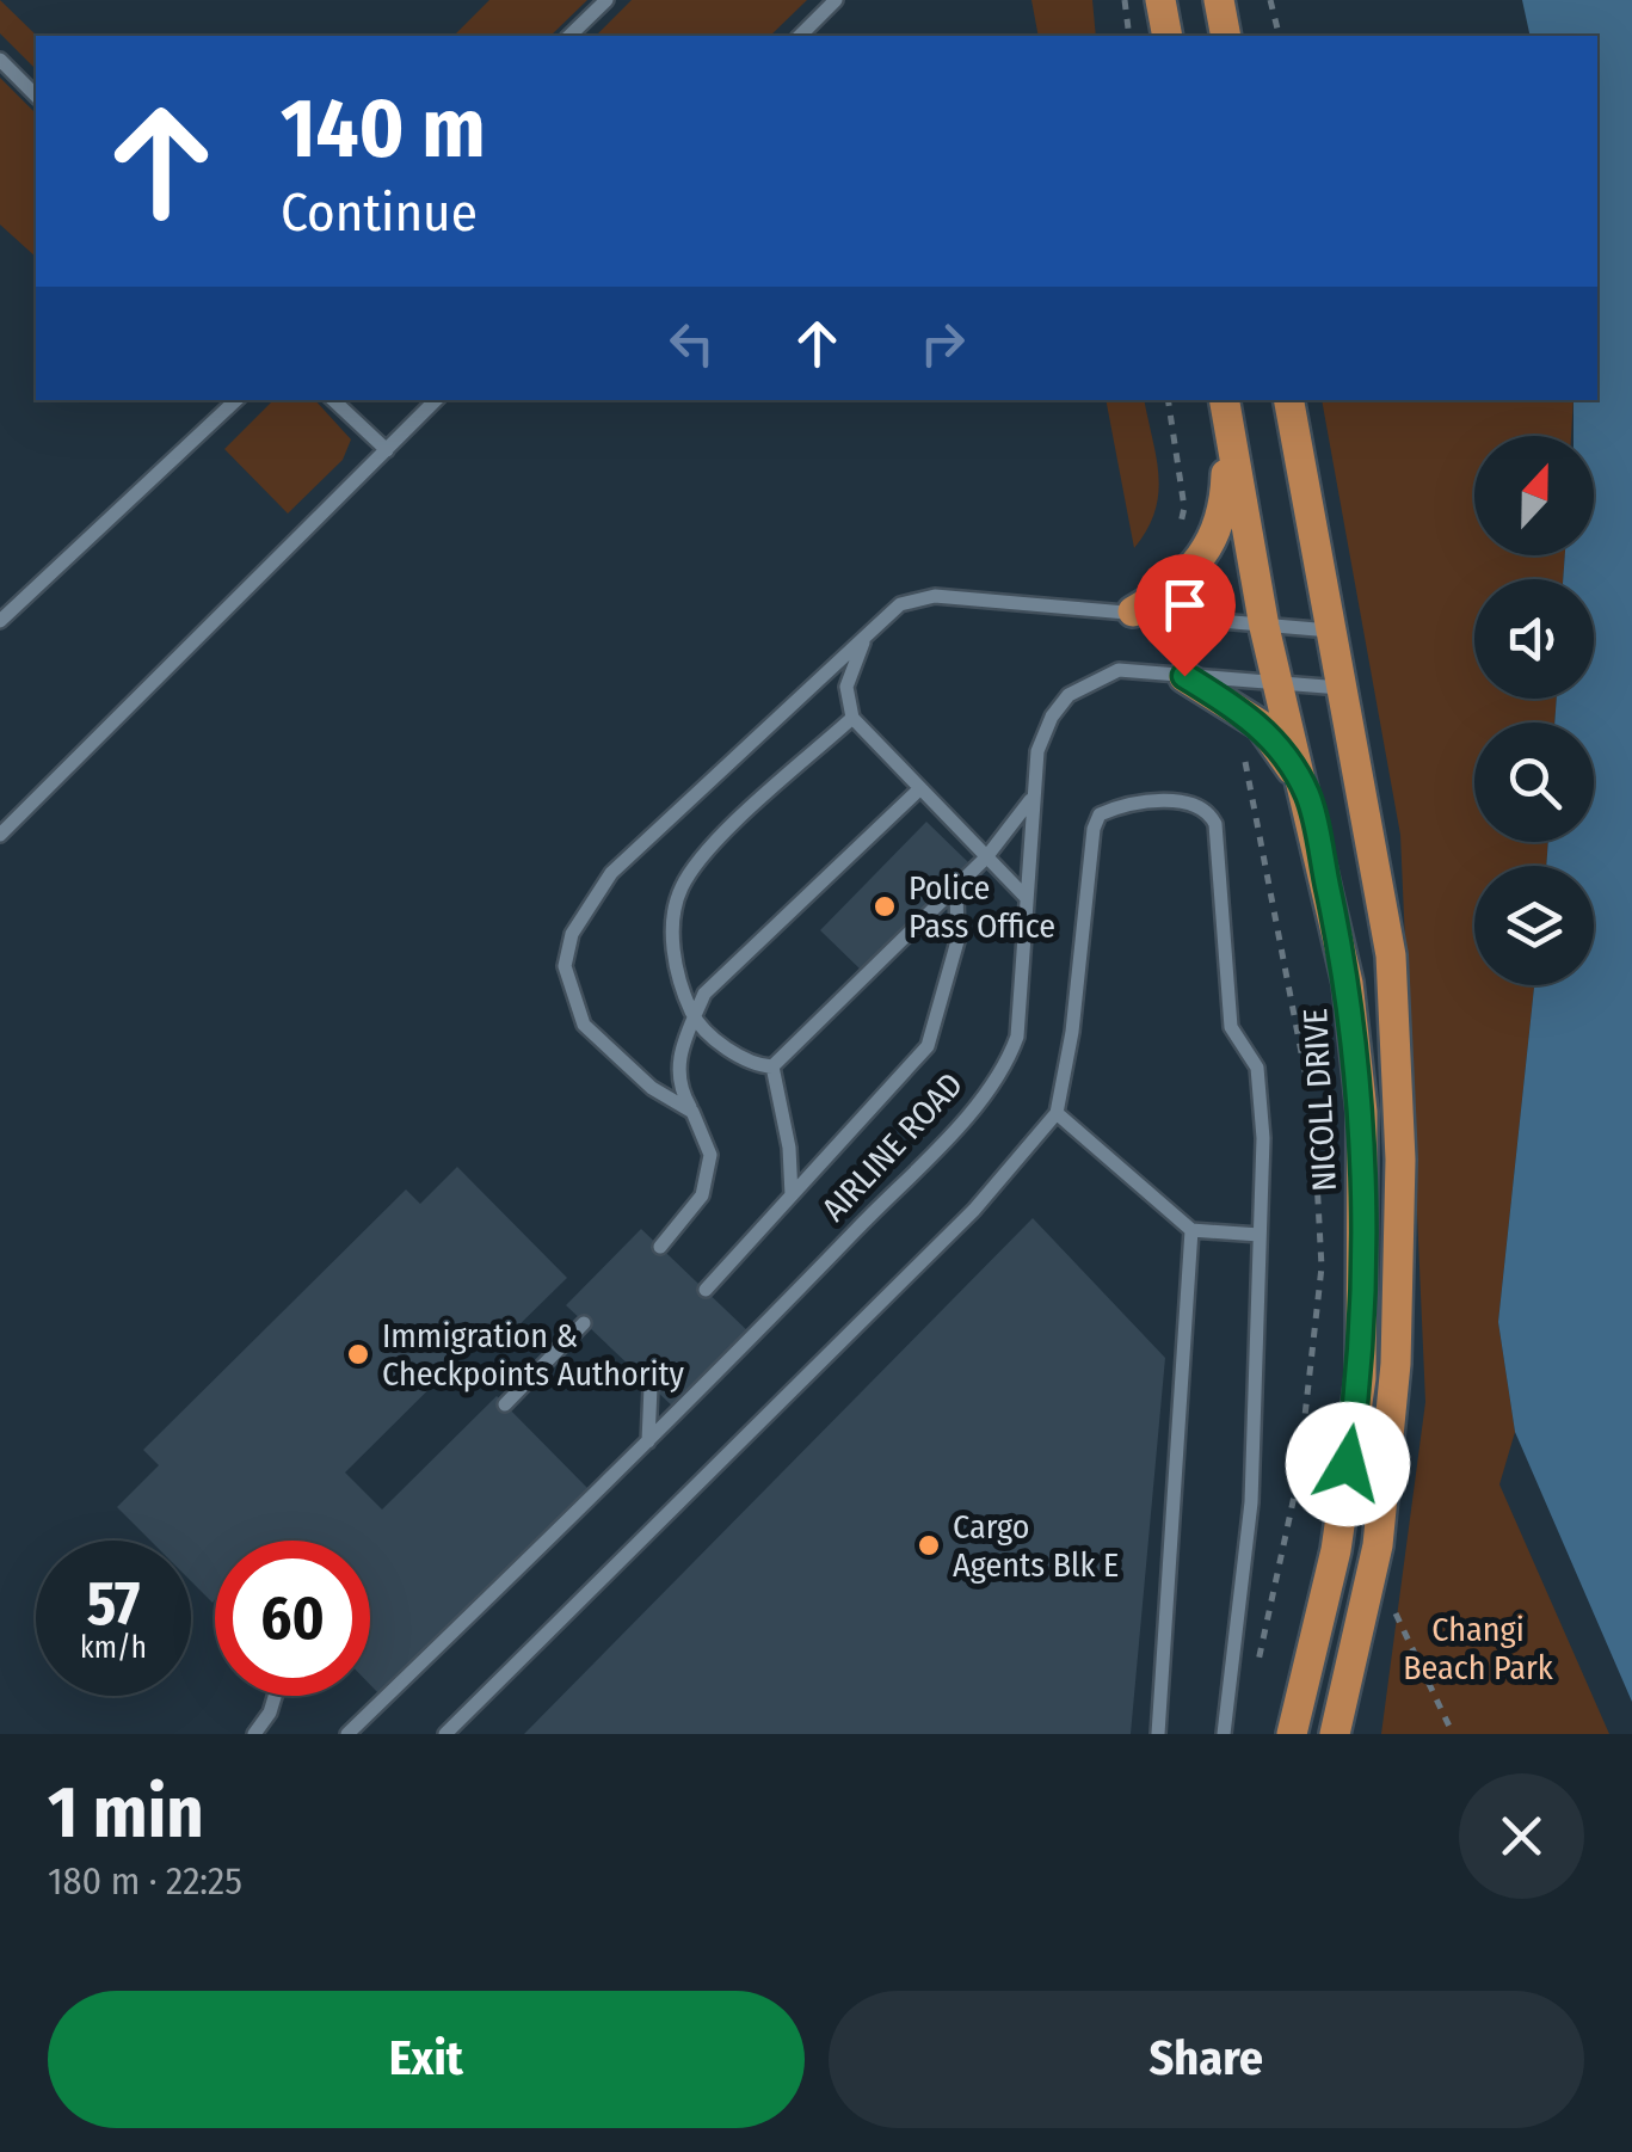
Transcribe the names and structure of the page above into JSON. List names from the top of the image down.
{
  "streets": {
    "main road": ["NICOLL DRIVE"],
    "lane": ["AIRLINE ROAD"]
  },
  "crossings": [
    ["NICOLL DRIVE", "AIRLINE ROAD"]
  ],
  "parks": ["Changi Beach Park"],
  "places": ["Police Pass Office", "Immigration & Checkpoints Authority", "Cargo Agents Blk E"],
  "north": "top",
  "page": {
    "turn": ["140 m", "Continue"],
    "speed": "57 km/h",
    "limit": "60",
    "heading": ["1 min", "180 m · 22:25"],
    "buttons": ["Exit", "Share"]
  }
}
